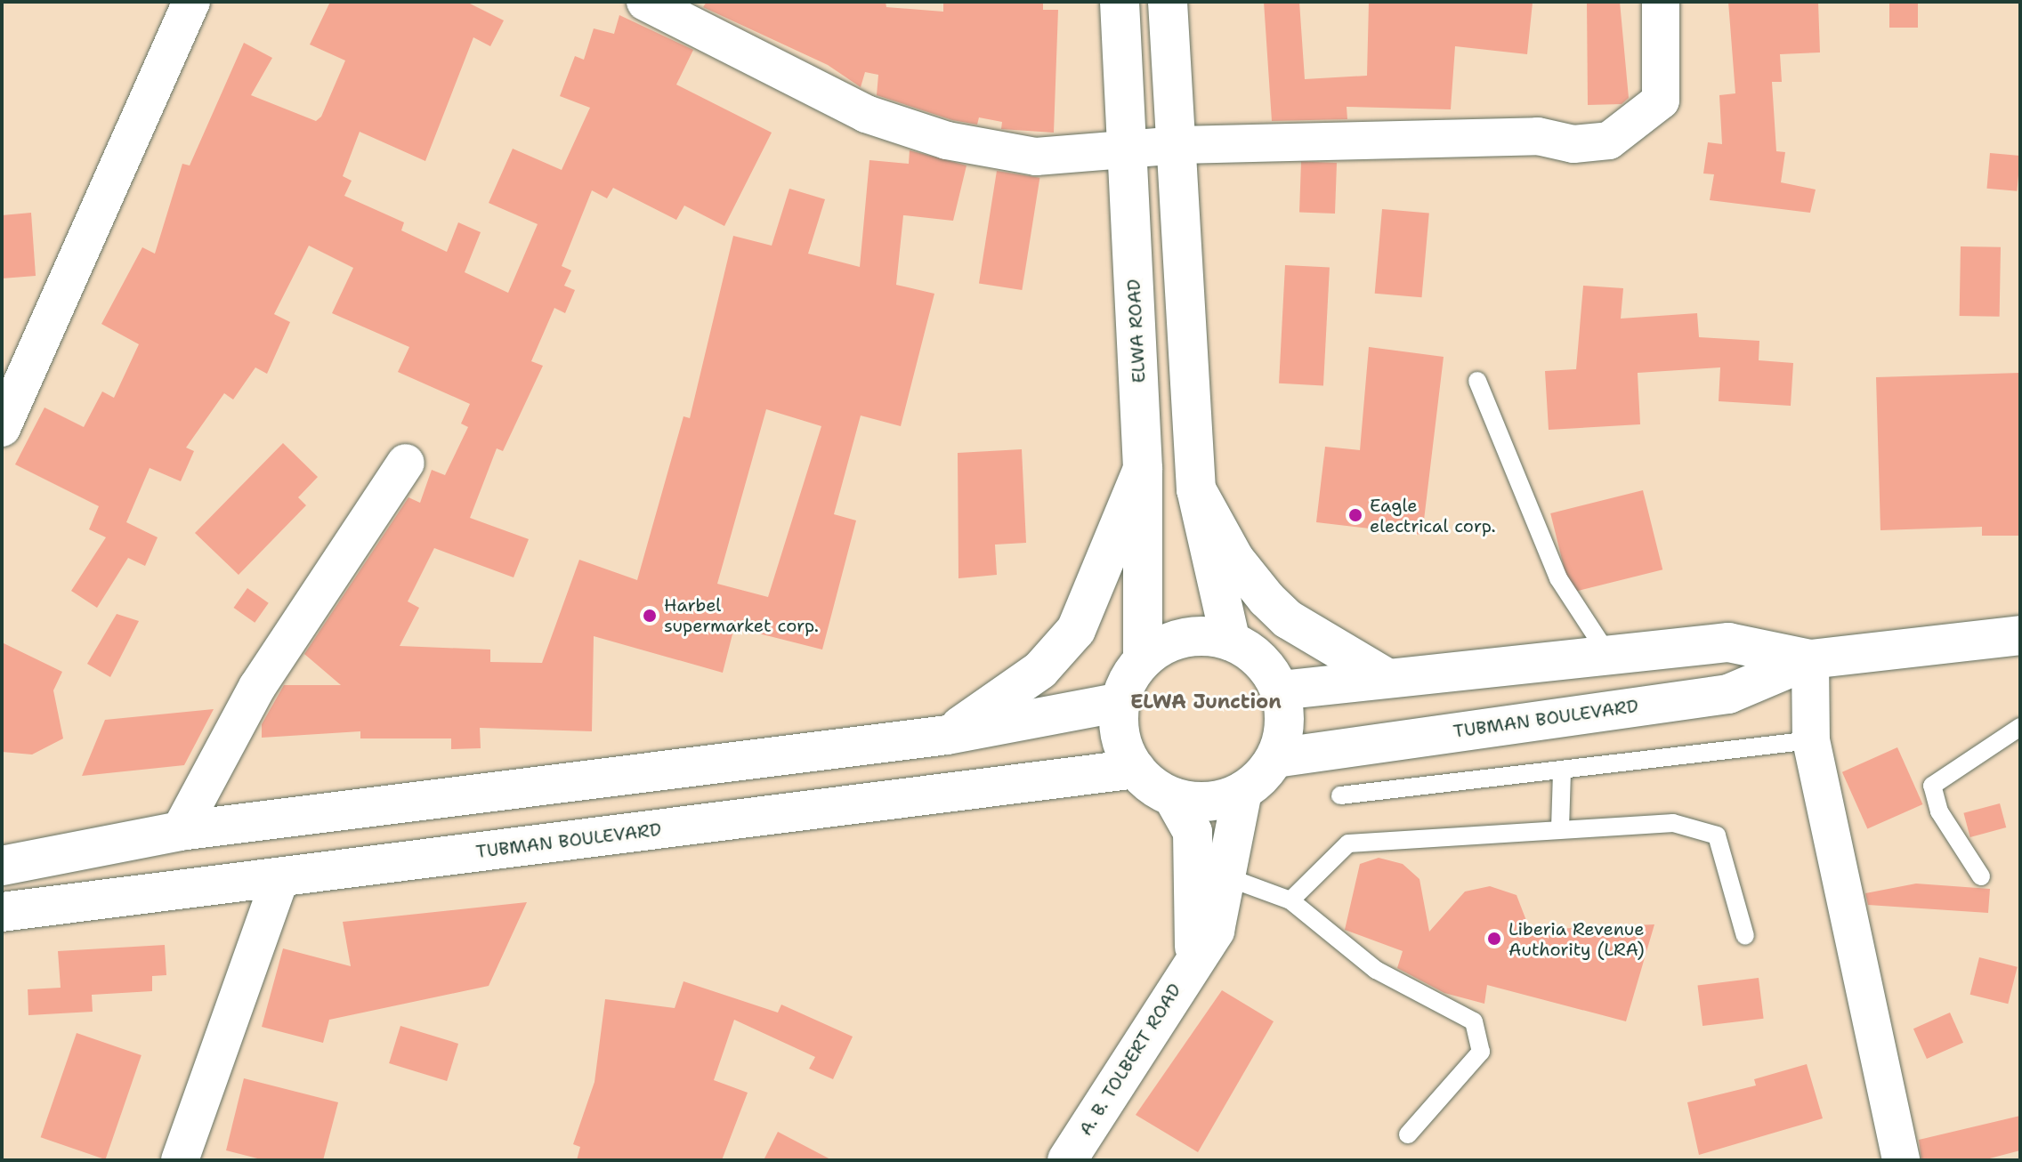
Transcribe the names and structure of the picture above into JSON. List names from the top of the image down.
{
  "streets": {
    "main road": ["ELWA ROAD", "TUBMAN BOULEVARD", "A. B. TOLBERT ROAD"]
  },
  "crossings": [
    ["ELWA ROAD", "TUBMAN BOULEVARD"],
    ["ELWA ROAD", "A. B. TOLBERT ROAD"],
    ["TUBMAN BOULEVARD", "A. B. TOLBERT ROAD"]
  ],
  "districts": ["ELWA Junction"],
  "places": ["Eagle electrical corp.", "Harbel supermarket corp.", "Liberia Revenue Authority (LRA)"]
}
